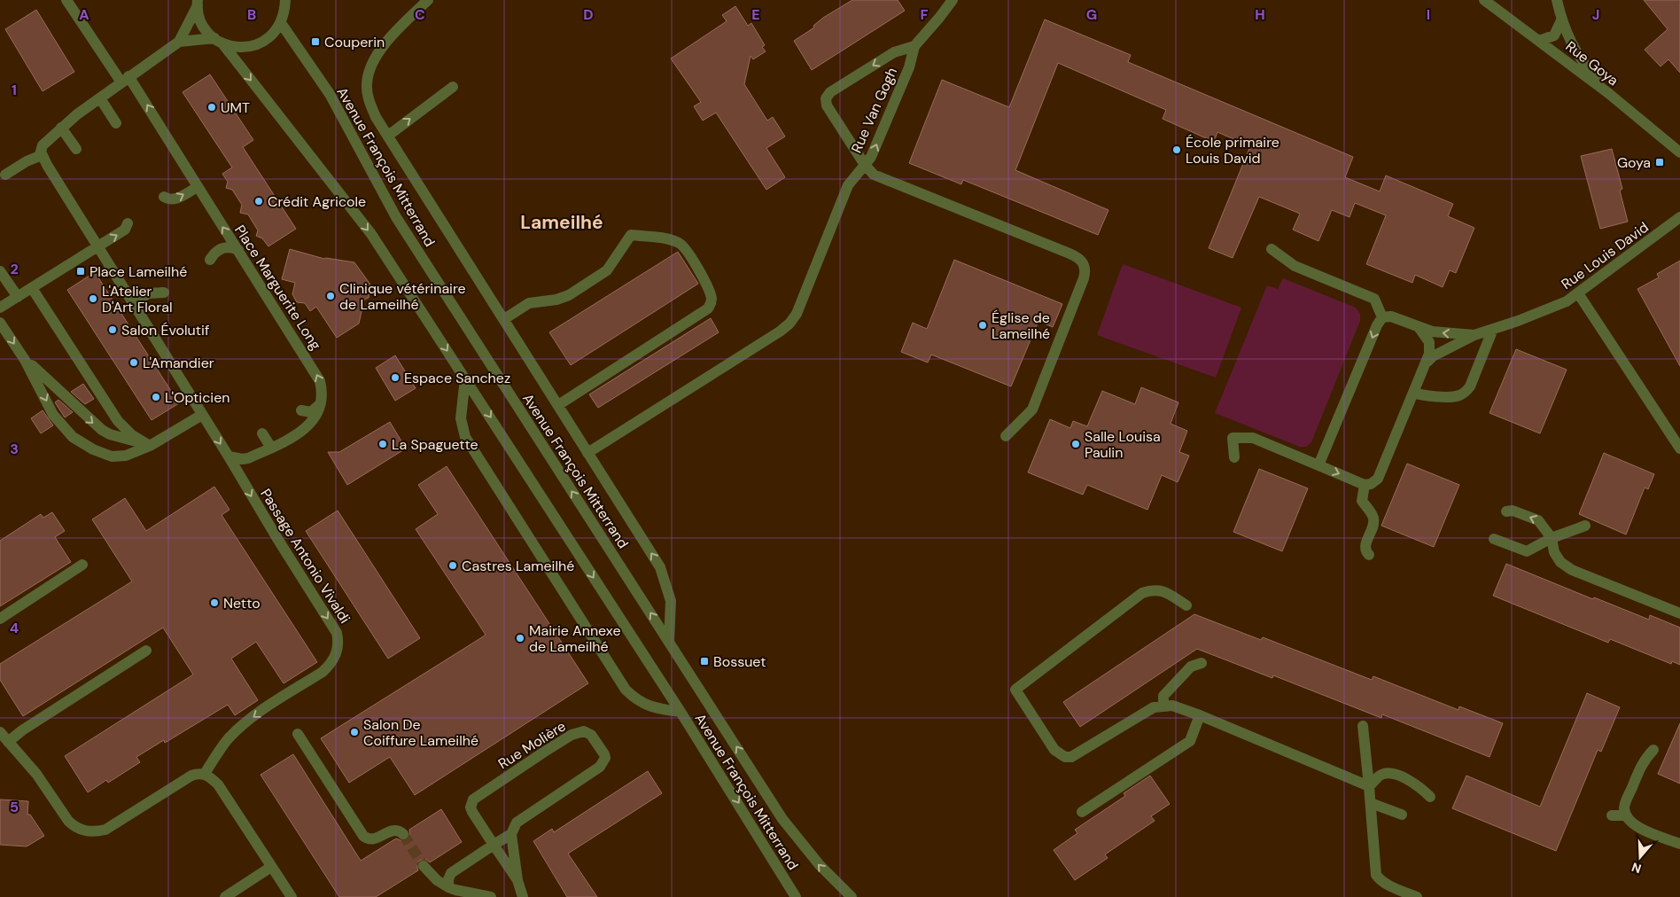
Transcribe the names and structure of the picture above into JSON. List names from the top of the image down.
{
  "streets": {
    "street": [
      "Rue Goya",
      "Rue Van Gogh",
      "Avenue François Mitterrand",
      "Rue Louis David",
      "Place Marguerite Long",
      "Passage Antonio Vivaldi",
      "Rue Molière"
    ]
  },
  "one_way": ["Place Marguerite Long"],
  "districts": ["Lameilhé"],
  "places": {
    "transit": [
      "Couperin",
      "Goya",
      "Place Lameilhé",
      "Bossuet"
    ],
    "other": [
      "UMT",
      "École primaire Louis David",
      "Crédit Agricole",
      "Clinique vétérinaire de Lameilhé",
      "L'Atelier D'Art Floral",
      "Église de Lameilhé",
      "Salon Évolutif",
      "L'Amandier",
      "Espace Sanchez",
      "L'Opticien",
      "La Spaguette",
      "Salle Louisa Paulin",
      "Castres Lameilhé",
      "Netto",
      "Mairie Annexe de Lameilhé",
      "Salon De Coiffure Lameilhé"
    ]
  },
  "north": "bottom",
  "grid": {
    "columns": [
      "A",
      "B",
      "C",
      "D",
      "E",
      "F",
      "G",
      "H",
      "I",
      "J"
    ],
    "rows": [
      "1",
      "2",
      "3",
      "4",
      "5"
    ]
  }
}
